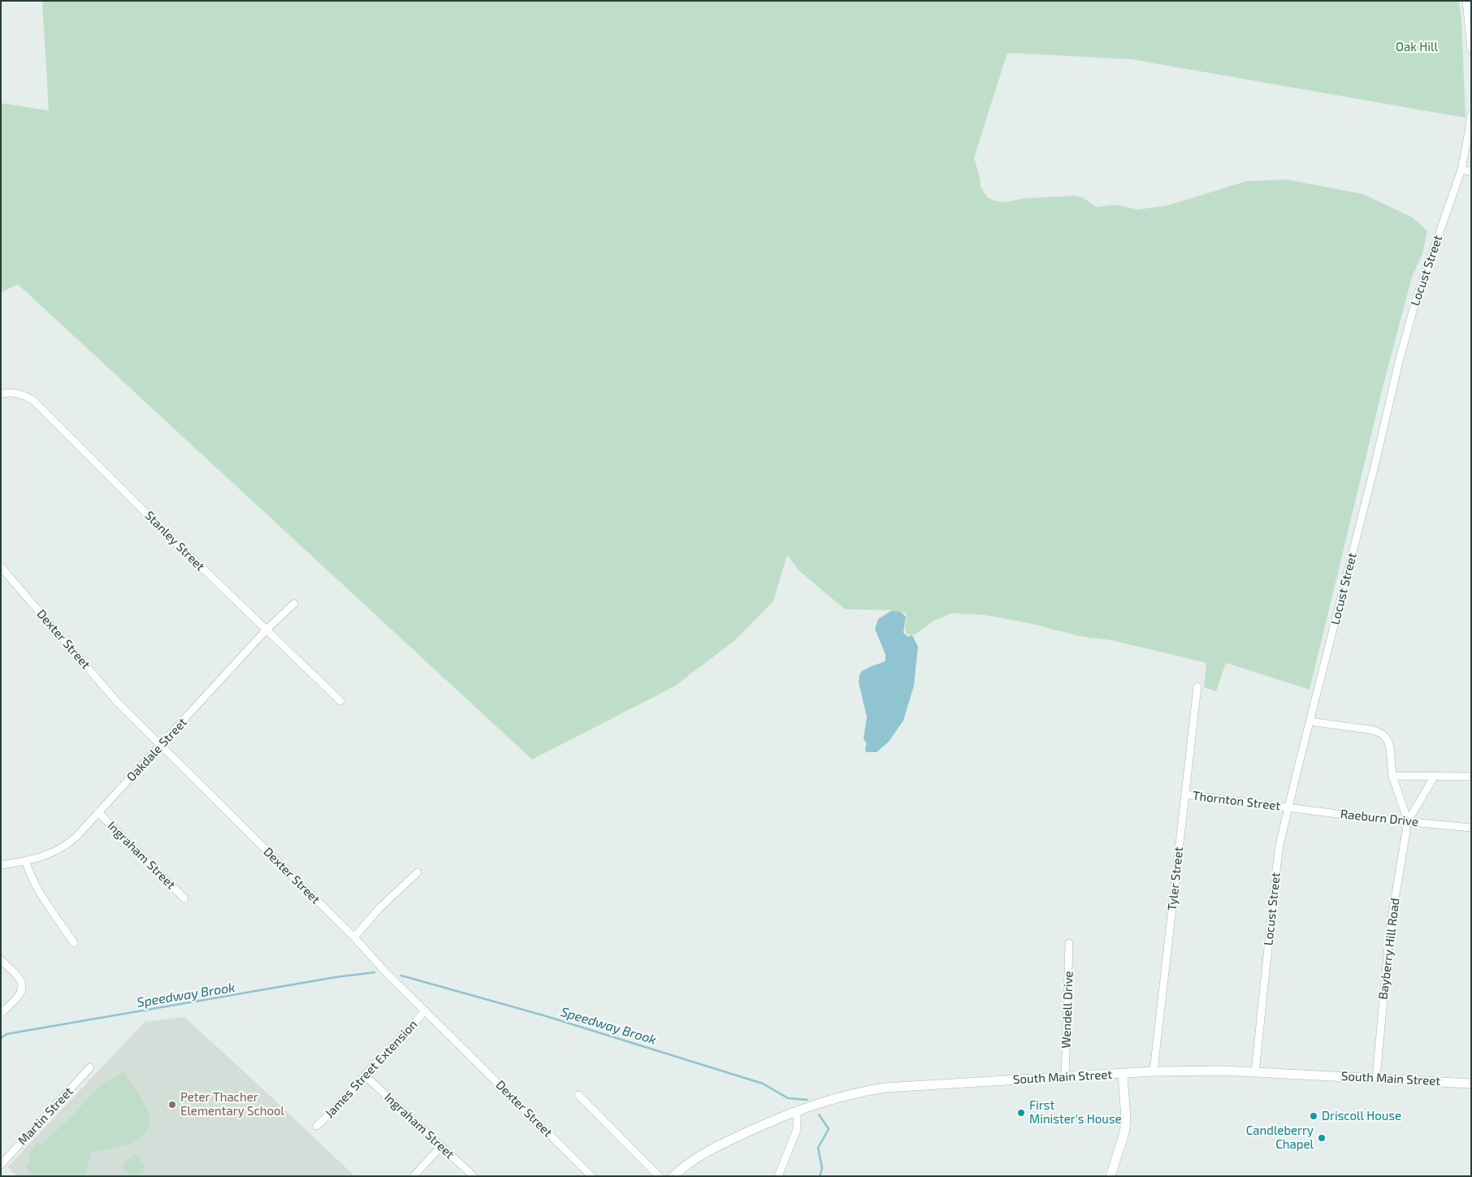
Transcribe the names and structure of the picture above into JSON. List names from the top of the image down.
{
  "streets": {
    "main road": ["South Main Street"],
    "street": [
      "Locust Street",
      "Stanley Street",
      "Dexter Street",
      "Oakdale Street",
      "Thornton Street",
      "Raeburn Drive",
      "Ingraham Street",
      "Tyler Street",
      "Bayberry Hill Road",
      "Wendell Drive",
      "James Street Extension",
      "Martin Street"
    ]
  },
  "crossings": [
    ["Locust Street", "Thornton Street"],
    ["Locust Street", "Raeburn Drive"],
    ["Locust Street", "Bayberry Hill Road"],
    ["Locust Street", "South Main Street"],
    ["Stanley Street", "Oakdale Street"],
    ["Dexter Street", "Oakdale Street"],
    ["Dexter Street", "James Street Extension"],
    ["Oakdale Street", "Ingraham Street"],
    ["Thornton Street", "Raeburn Drive"],
    ["Thornton Street", "Tyler Street"],
    ["Raeburn Drive", "Bayberry Hill Road"],
    ["Ingraham Street", "James Street Extension"],
    ["Tyler Street", "South Main Street"],
    ["Bayberry Hill Road", "South Main Street"],
    ["Wendell Drive", "South Main Street"]
  ],
  "water": ["Speedway Brook"],
  "parks": ["Oak Hill"],
  "places": [
    "Peter Thacher Elementary School",
    "First Minister's House",
    "Driscoll House",
    "Candleberry Chapel"
  ]
}
